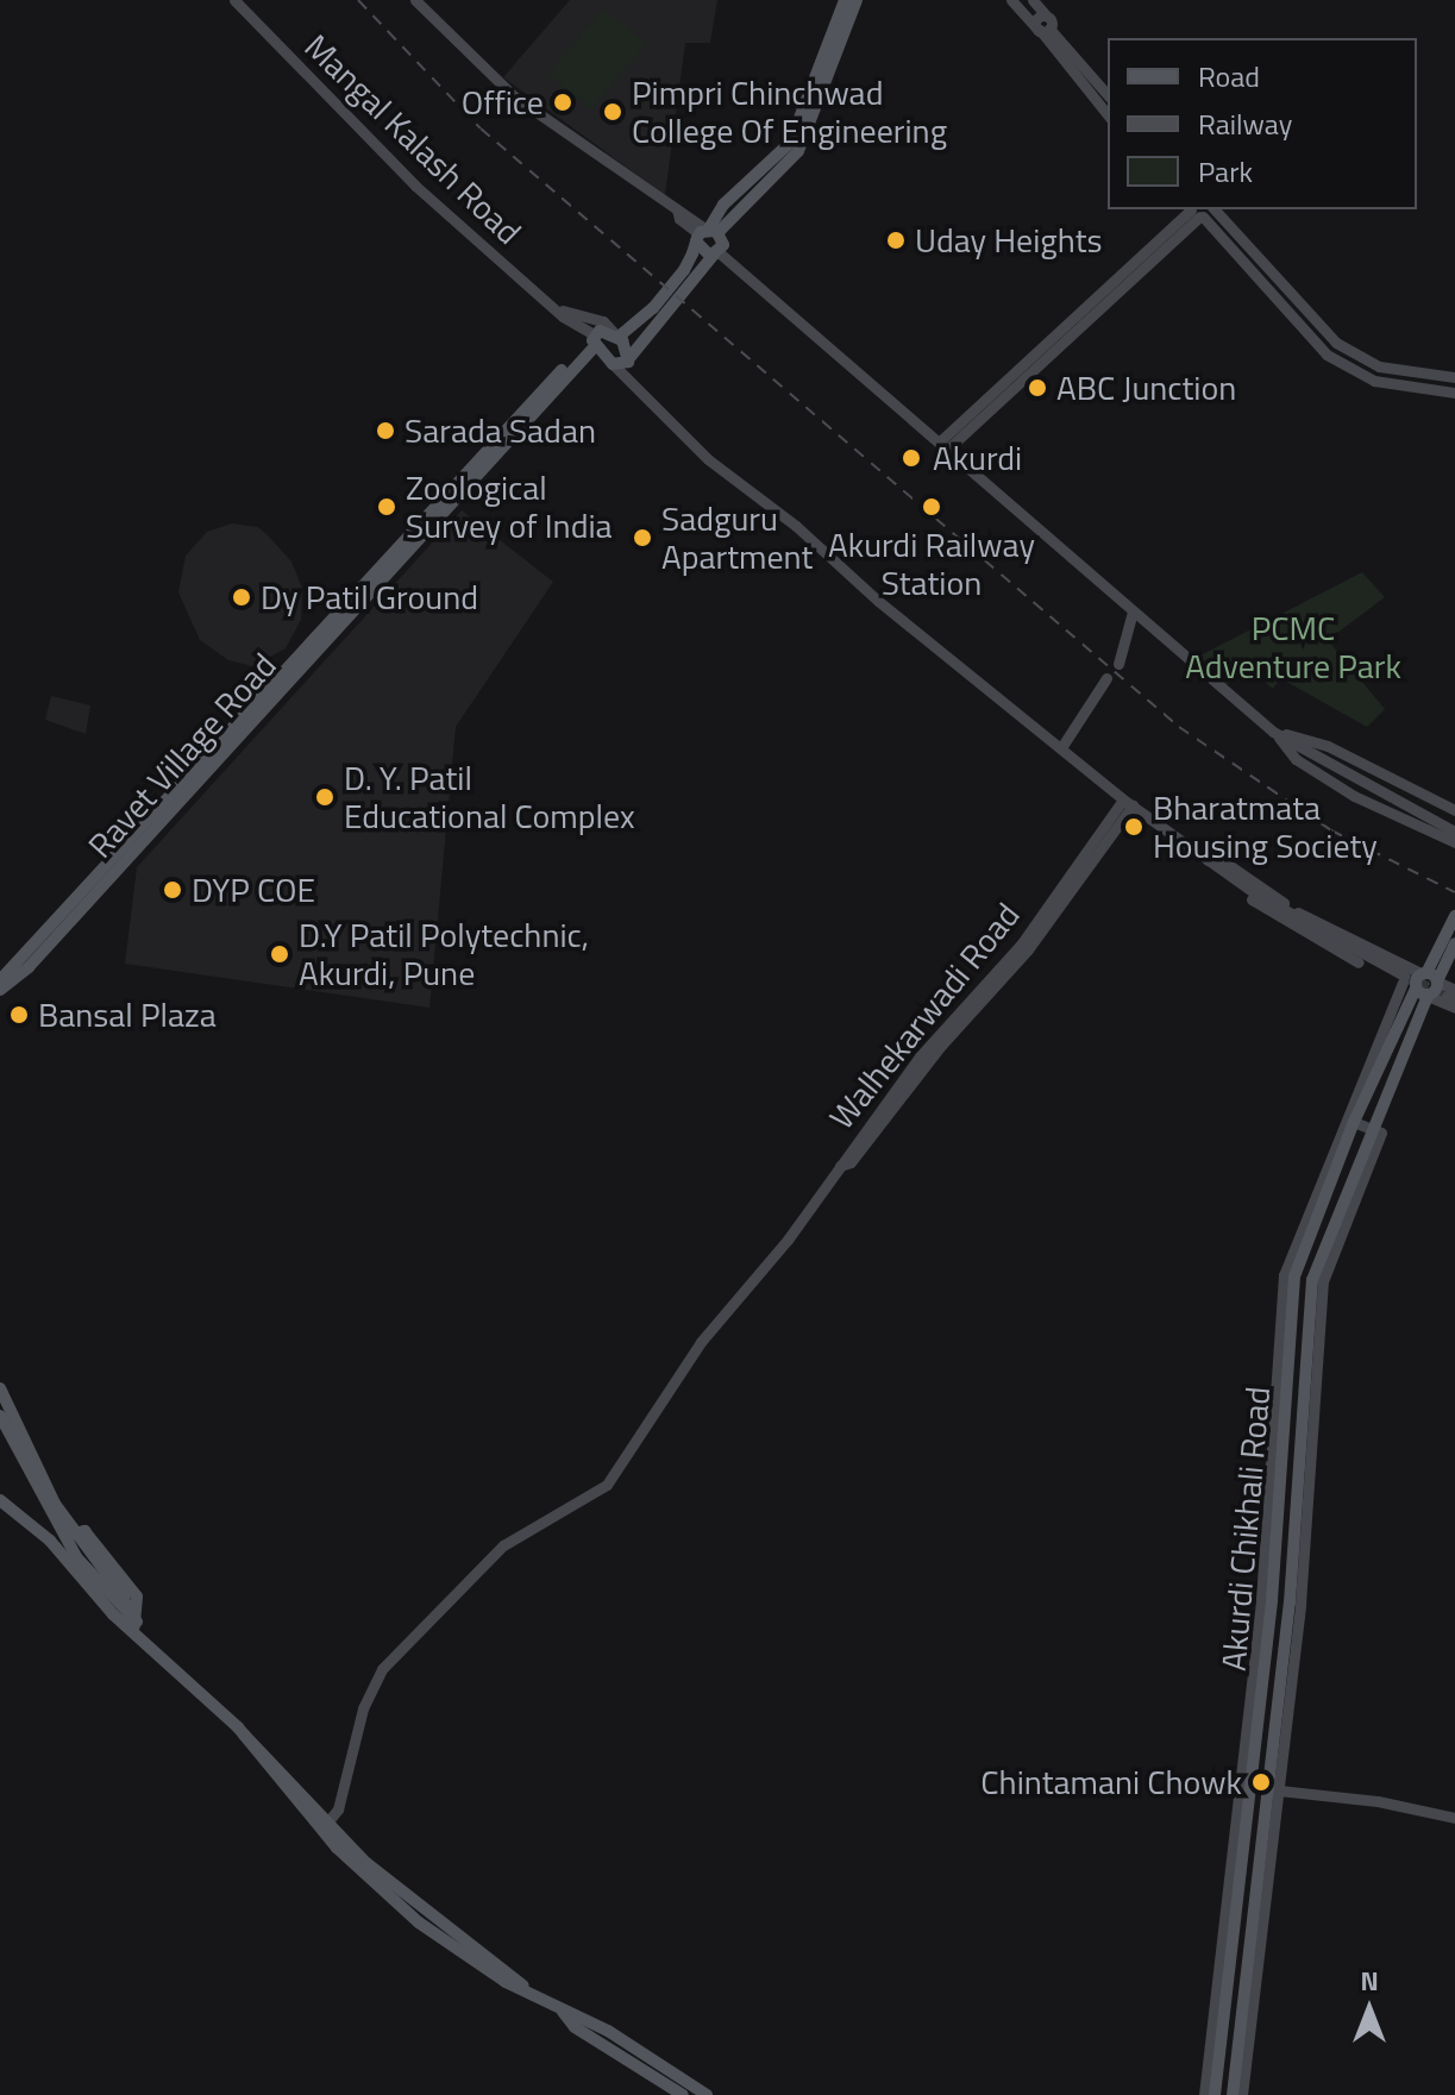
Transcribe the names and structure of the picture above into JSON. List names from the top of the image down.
{
  "streets": {
    "main road": [
      "Mangal Kalash Road",
      "Ravet Village Road",
      "Walhekarwadi Road",
      "Akurdi Chikhali Road"
    ]
  },
  "crossings": [
    ["Mangal Kalash Road", "Ravet Village Road"]
  ],
  "parks": ["PCMC Adventure Park"],
  "places": [
    "Office",
    "Pimpri Chinchwad College Of Engineering",
    "Uday Heights",
    "ABC Junction",
    "Sarada Sadan",
    "Akurdi",
    "Zoological Survey of India",
    "Akurdi Railway Station",
    "Sadguru Apartment",
    "Dy Patil Ground",
    "D. Y. Patil Educational Complex",
    "Bharatmata Housing Society",
    "DYP COE",
    "D.Y Patil Polytechnic, Akurdi, Pune",
    "Bansal Plaza",
    "Chintamani Chowk"
  ],
  "legend": ["Road", "Railway", "Park"],
  "north": "top"
}
